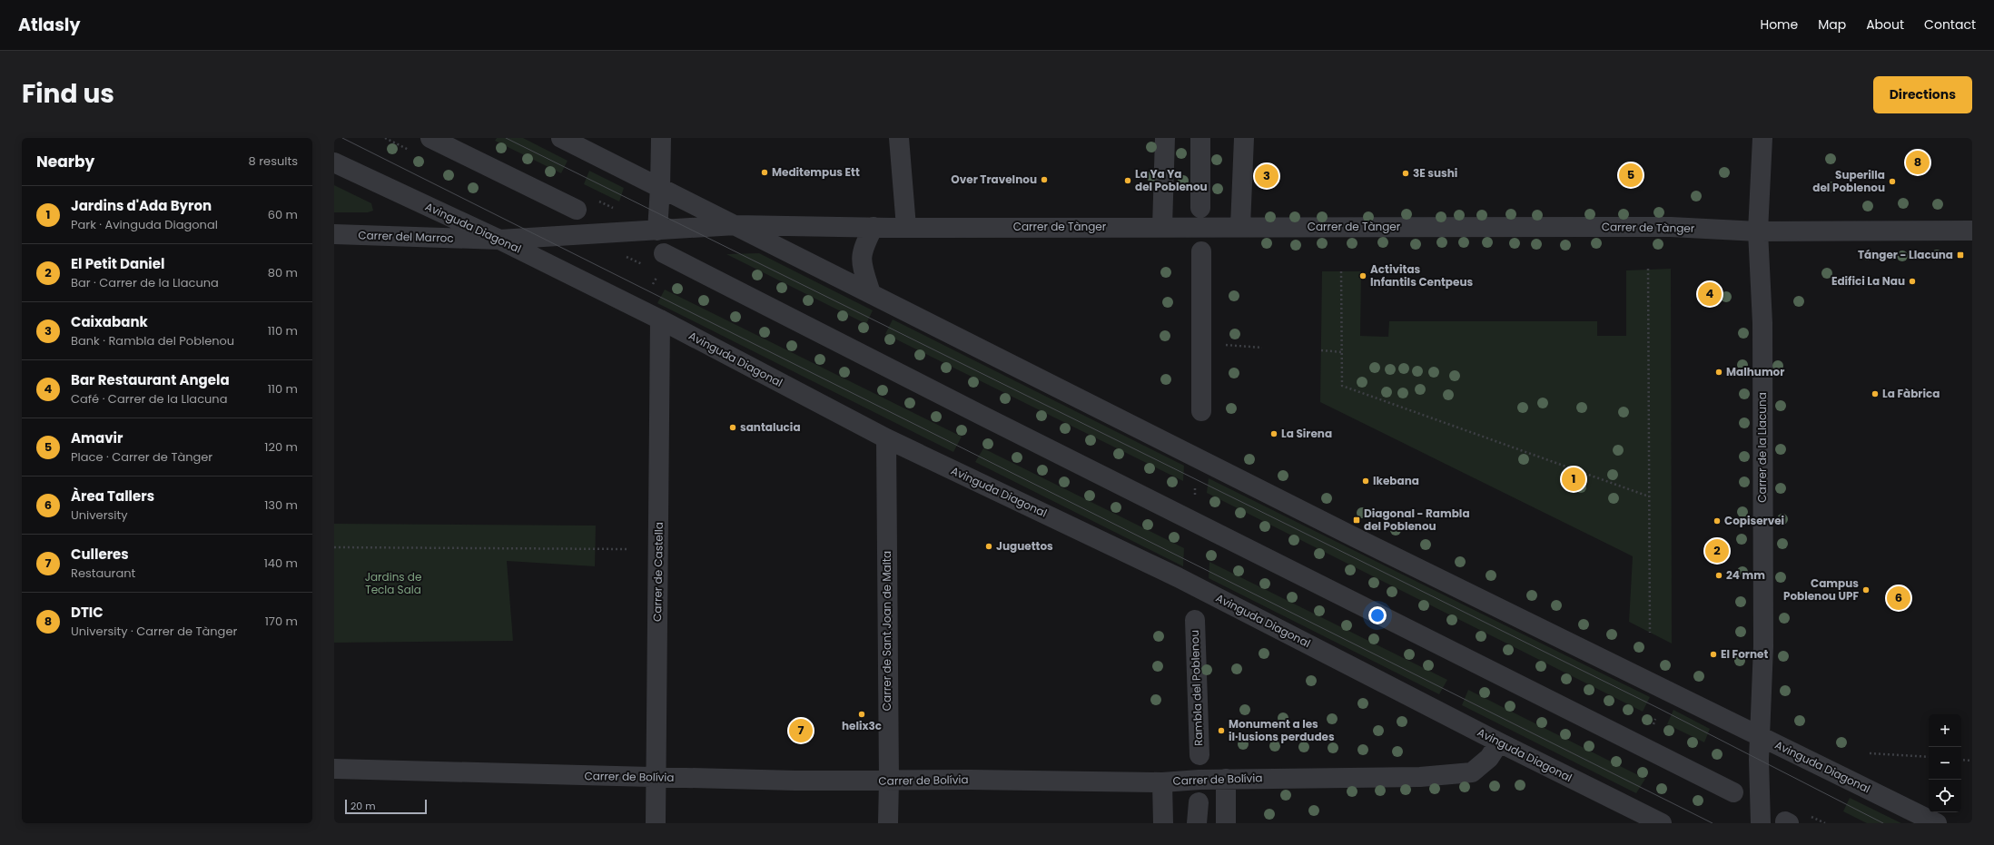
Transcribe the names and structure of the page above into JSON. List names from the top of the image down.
{
  "streets": {
    "street": [
      "Carrer de Tànger",
      "Avinguda Diagonal",
      "Carrer del Marroc",
      "Carrer de la Llacuna",
      "Carrer de Castella",
      "Carrer de Sant Joan de Malta",
      "Rambla del Poblenou",
      "Carrer de Bolívia"
    ]
  },
  "crossings": [
    ["Carrer de Tànger", "Avinguda Diagonal"],
    ["Carrer de Tànger", "Carrer del Marroc"],
    ["Carrer de Tànger", "Carrer de la Llacuna"],
    ["Avinguda Diagonal", "Carrer del Marroc"],
    ["Avinguda Diagonal", "Carrer de la Llacuna"],
    ["Avinguda Diagonal", "Carrer de Castella"],
    ["Avinguda Diagonal", "Carrer de Sant Joan de Malta"],
    ["Avinguda Diagonal", "Carrer de Bolívia"],
    ["Carrer de Castella", "Carrer de Bolívia"],
    ["Carrer de Sant Joan de Malta", "Carrer de Bolívia"]
  ],
  "parks": ["Jardins de Tecla Sala"],
  "places": {
    "other": [
      "Meditempus Ett",
      "3E sushi",
      "Over Travelnou",
      "La Ya Ya del Poblenou",
      "Superilla del Poblenou",
      "Activitas Infantils Centpeus",
      "Edifici La Nau",
      "Malhumor",
      "La Fàbrica",
      "santalucia",
      "La Sirena",
      "Ikebana",
      "Copiservei",
      "Juguettos",
      "24 mm",
      "Campus Poblenou UPF",
      "El Fornet",
      "helix3c",
      "Monument a les il·lusions perdudes"
    ],
    "transit": ["Tánger - Llacuna", "Diagonal - Rambla del Poblenou"]
  },
  "scale_bar": "20 m",
  "page": {
    "header": "Atlasly",
    "nav": [
      "Home",
      "Map",
      "About",
      "Contact"
    ],
    "title": "Find us",
    "buttons": "Directions",
    "heading": ["Nearby", "8 results"],
    "pins": [
      "8",
      "5",
      "3",
      "4",
      "1",
      "2",
      "6",
      "7"
    ],
    "list": [
      {
        "mark": "1",
        "name": "Jardins d'Ada Byron",
        "note": "Park · Avinguda Diagonal",
        "value": "60 m"
      },
      {
        "mark": "2",
        "name": "El Petit Daniel",
        "note": "Bar · Carrer de la Llacuna",
        "value": "80 m"
      },
      {
        "mark": "3",
        "name": "Caixabank",
        "note": "Bank · Rambla del Poblenou",
        "value": "110 m"
      },
      {
        "mark": "4",
        "name": "Bar Restaurant Angela",
        "note": "Café · Carrer de la Llacuna",
        "value": "110 m"
      },
      {
        "mark": "5",
        "name": "Amavir",
        "note": "Place · Carrer de Tànger",
        "value": "120 m"
      },
      {
        "mark": "6",
        "name": "Àrea Tallers",
        "note": "University",
        "value": "130 m"
      },
      {
        "mark": "7",
        "name": "Culleres",
        "note": "Restaurant",
        "value": "140 m"
      },
      {
        "mark": "8",
        "name": "DTIC",
        "note": "University · Carrer de Tànger",
        "value": "170 m"
      }
    ],
    "map_buttons": ["+", "−"],
    "scale": "20 m"
  }
}
